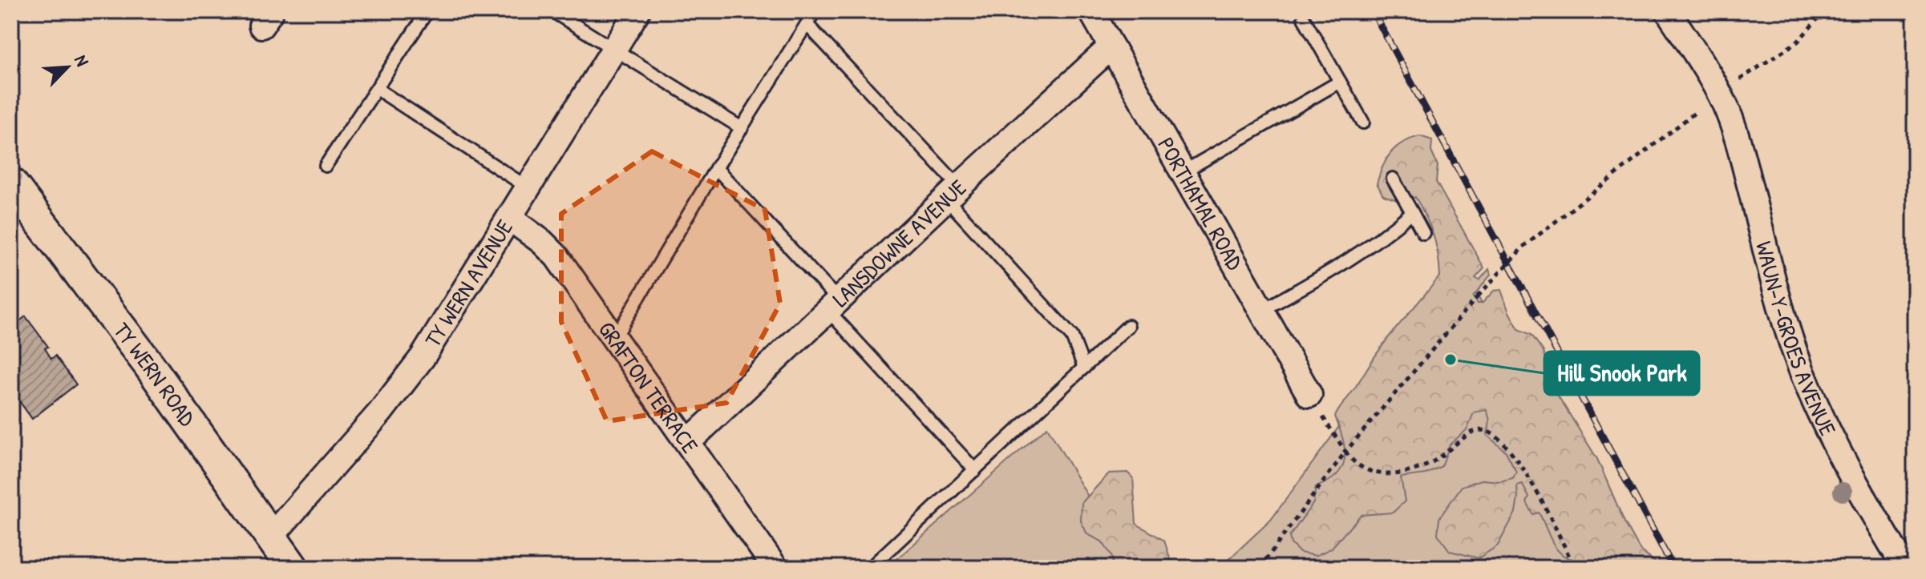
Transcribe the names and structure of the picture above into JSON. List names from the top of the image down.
{
  "streets": {
    "street": [
      "PORTHAMAL ROAD",
      "LANSDOWNE AVENUE",
      "TY WERN AVENUE",
      "WAUN-Y-GROES AVENUE",
      "TY WERN ROAD",
      "GRAFTON TERRACE"
    ]
  },
  "crossings": [
    ["PORTHAMAL ROAD", "LANSDOWNE AVENUE"],
    ["LANSDOWNE AVENUE", "GRAFTON TERRACE"],
    ["TY WERN AVENUE", "TY WERN ROAD"],
    ["TY WERN AVENUE", "GRAFTON TERRACE"]
  ],
  "places": ["Hill Snook Park"],
  "north": "top right"
}
